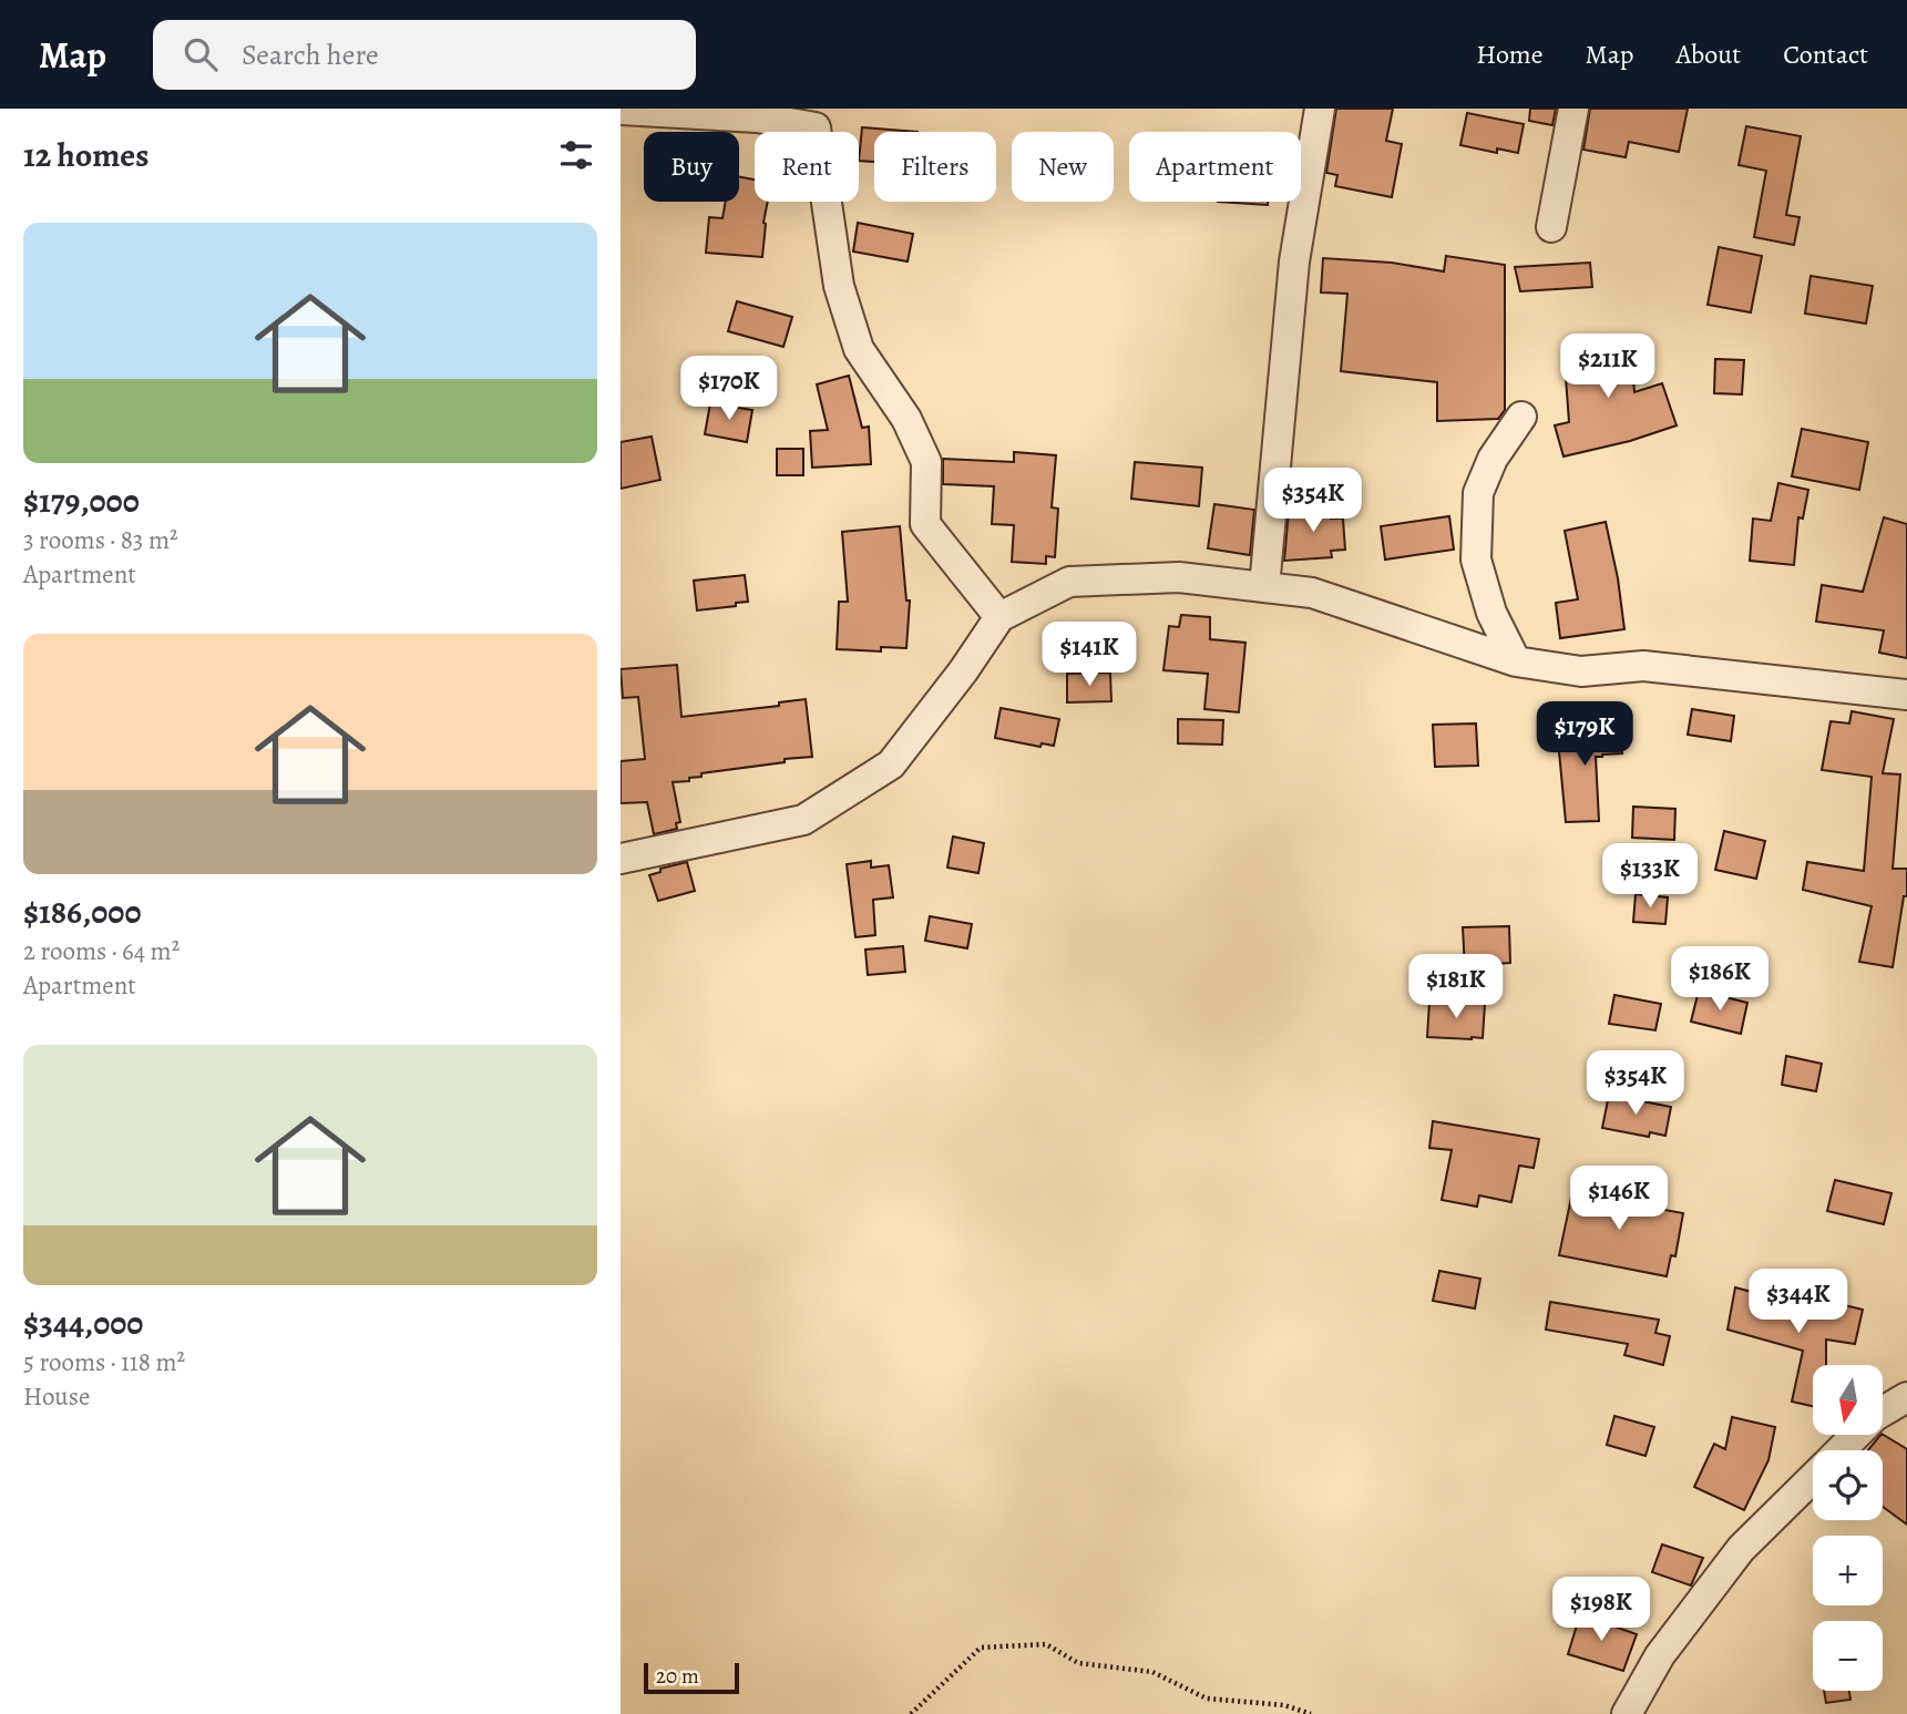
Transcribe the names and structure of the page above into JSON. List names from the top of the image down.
{
  "scale_bar": "20 m",
  "north": "bottom",
  "page": {
    "header": "Map",
    "search": "Search here",
    "nav": [
      "Home",
      "Map",
      "About",
      "Contact"
    ],
    "heading": "12 homes",
    "chip": [
      "Buy",
      "Rent",
      "Filters",
      "New",
      "Apartment"
    ],
    "list": [
      {
        "name": "$179,000",
        "note": "3 rooms · 83 m² · Apartment"
      },
      {
        "name": "$186,000",
        "note": "2 rooms · 64 m² · Apartment"
      },
      {
        "name": "$344,000",
        "note": "5 rooms · 118 m² · House"
      }
    ],
    "price": [
      "$211K",
      "$170K",
      "$354K",
      "$141K",
      "$179K",
      "$133K",
      "$186K",
      "$181K",
      "$354K",
      "$146K",
      "$344K",
      "$198K"
    ],
    "map_buttons": ["+", "−"],
    "scale": "20 m"
  }
}
